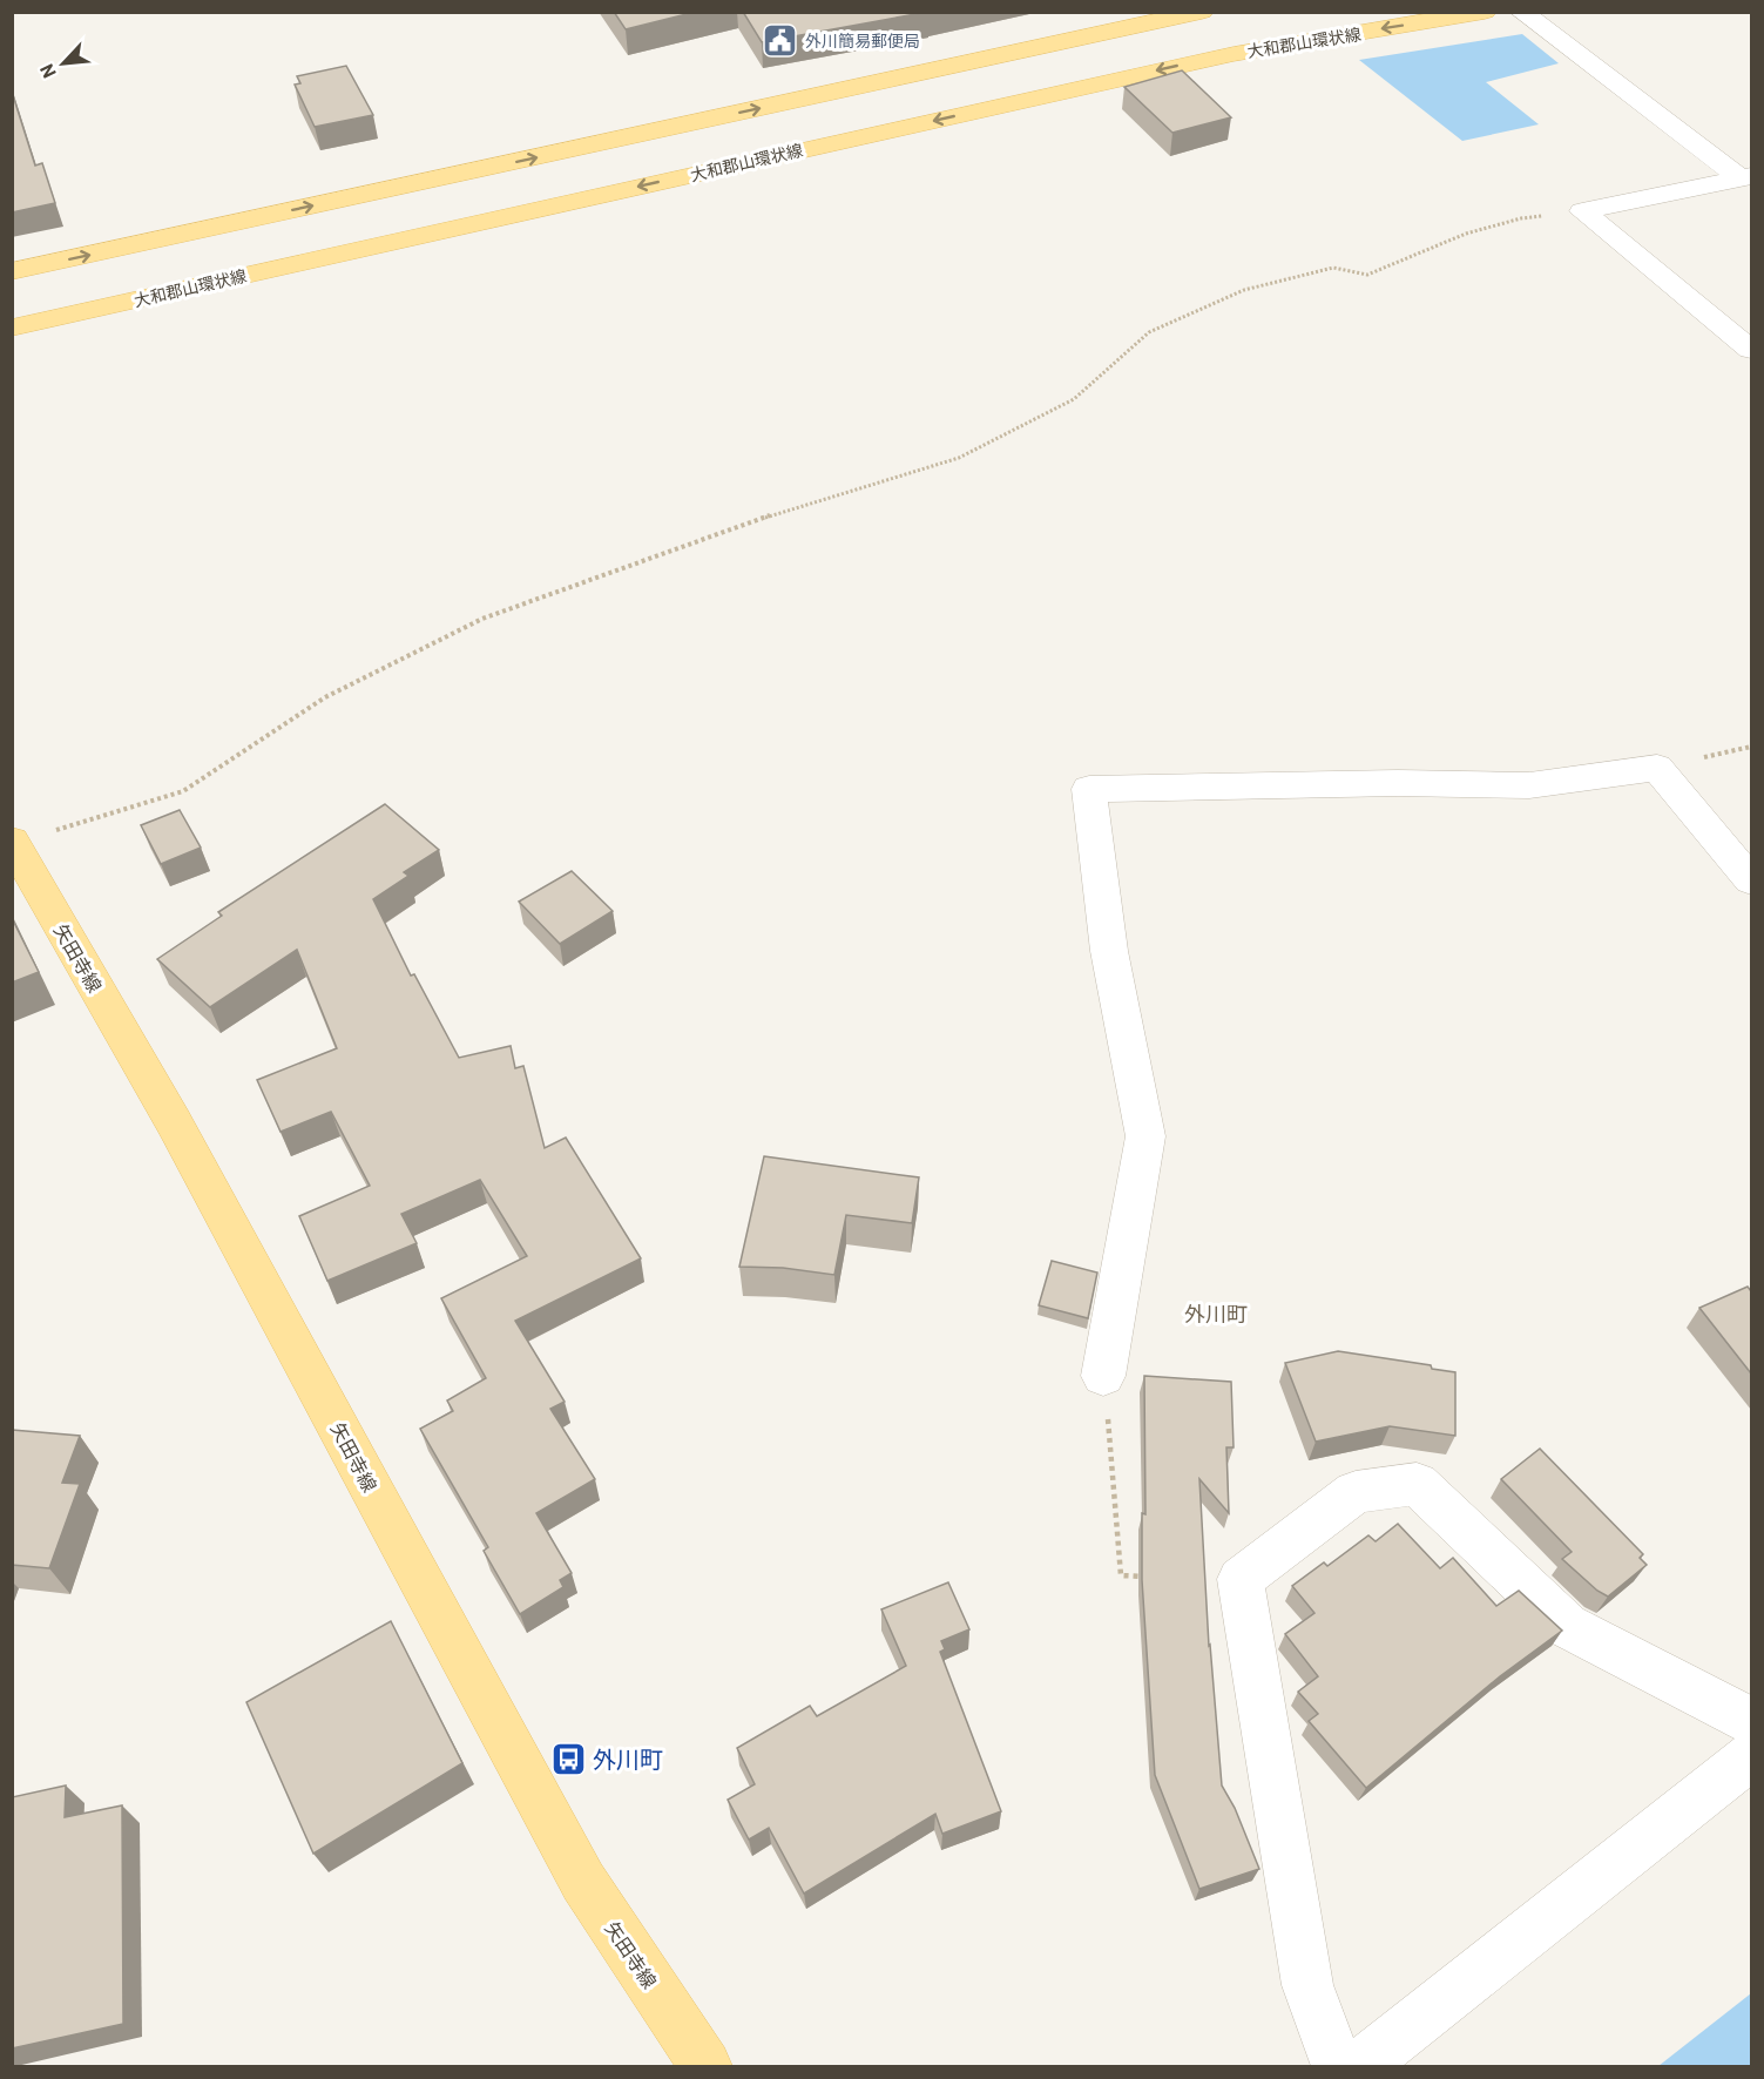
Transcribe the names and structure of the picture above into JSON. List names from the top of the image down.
{
  "streets": {
    "main road": ["大和郡山環状線", "矢田寺線"]
  },
  "districts": ["外川町"],
  "places": {
    "public building": ["外川簡易郵便局"],
    "bus stop": ["外川町"]
  },
  "north": "bottom left"
}
